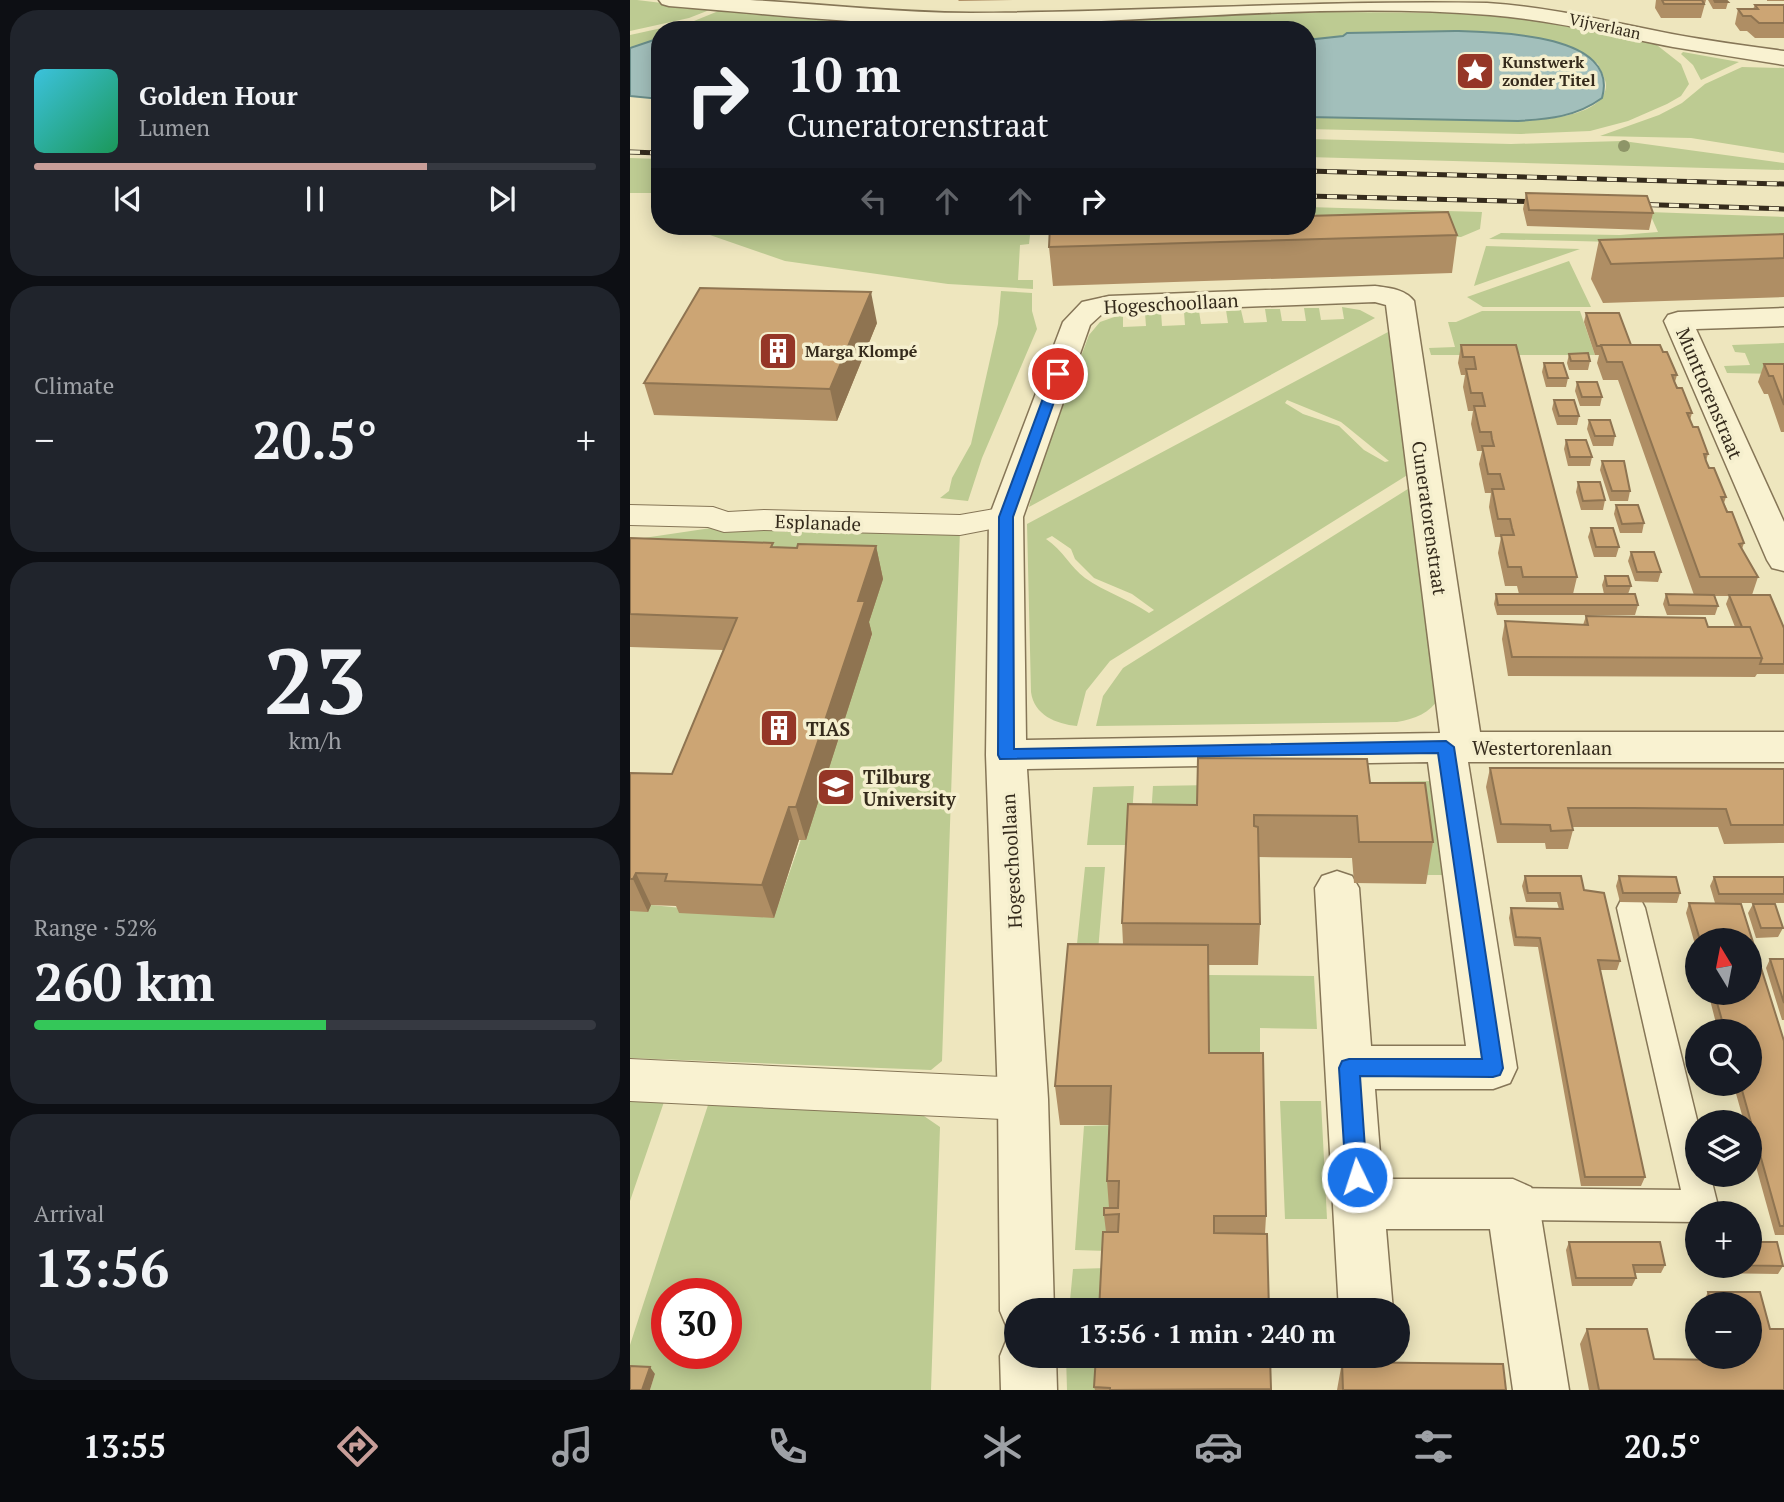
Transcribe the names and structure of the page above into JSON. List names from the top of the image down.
{
  "streets": {
    "street": [
      "Vijverlaan",
      "Hogeschoollaan",
      "Munttorenstraat",
      "Cuneratorenstraat",
      "Esplanade",
      "Westertorenlaan"
    ]
  },
  "crossings": [
    ["Hogeschoollaan", "Cuneratorenstraat"],
    ["Hogeschoollaan", "Esplanade"],
    ["Hogeschoollaan", "Westertorenlaan"],
    ["Cuneratorenstraat", "Westertorenlaan"]
  ],
  "places": {
    "place": ["Kunstwerk zonder Titel"],
    "building": ["Marga Klompé", "TIAS"],
    "school or university": ["Tilburg University"]
  },
  "north": "top",
  "page": {
    "turn": ["10 m", "Cuneratorenstraat"],
    "song": ["Golden Hour", "Lumen"],
    "tile": [
      "Climate",
      ["23", "km/h"],
      ["Range · 52%", "260 km"],
      ["Arrival", "13:56"]
    ],
    "heat": ["−", "20.5°", "+"],
    "map_buttons": ["+", "−"],
    "limit": "30",
    "trip": "13:56 · 1 min · 240 m",
    "tabs": ["13:55", "20.5°"]
  }
}
